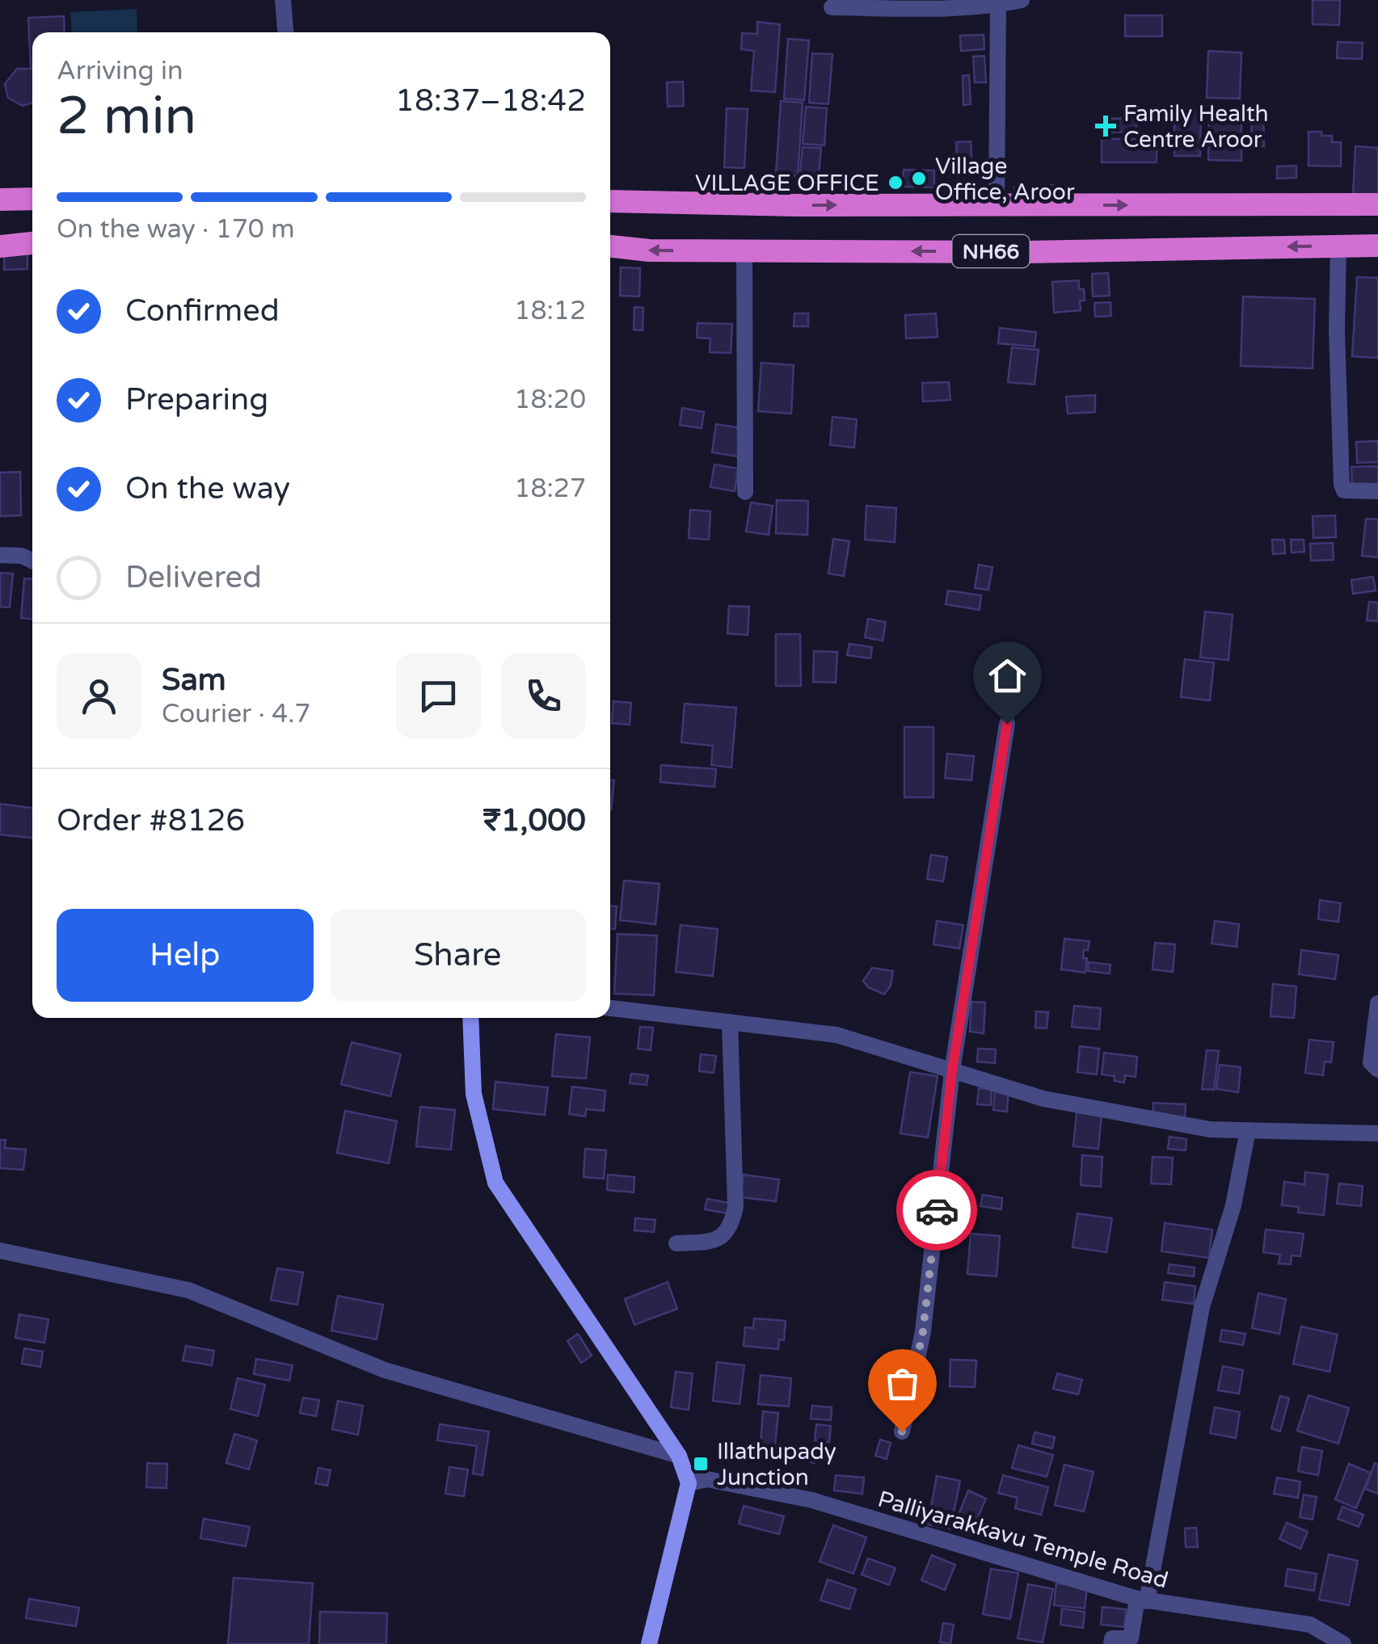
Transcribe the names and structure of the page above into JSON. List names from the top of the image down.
{
  "streets": {
    "highway": ["NH66"],
    "street": ["Palliyarakkavu Temple Road"]
  },
  "places": {
    "health": ["Family Health Centre Aroor"],
    "other": ["Village Office, Aroor", "VILLAGE OFFICE"],
    "transit": ["Illathupady Junction"]
  },
  "page": {
    "heading": ["2 min", "Arriving in", "18:37–18:42"],
    "panel": [
      "Sam",
      "Courier · 4.7",
      "Order #8126",
      "₹1,000"
    ],
    "bar": "On the way · 170 m",
    "list": [
      ["Confirmed", "18:12"],
      ["Preparing", "18:20"],
      ["On the way", "18:27"],
      "Delivered"
    ],
    "buttons": ["Help", "Share"]
  }
}
